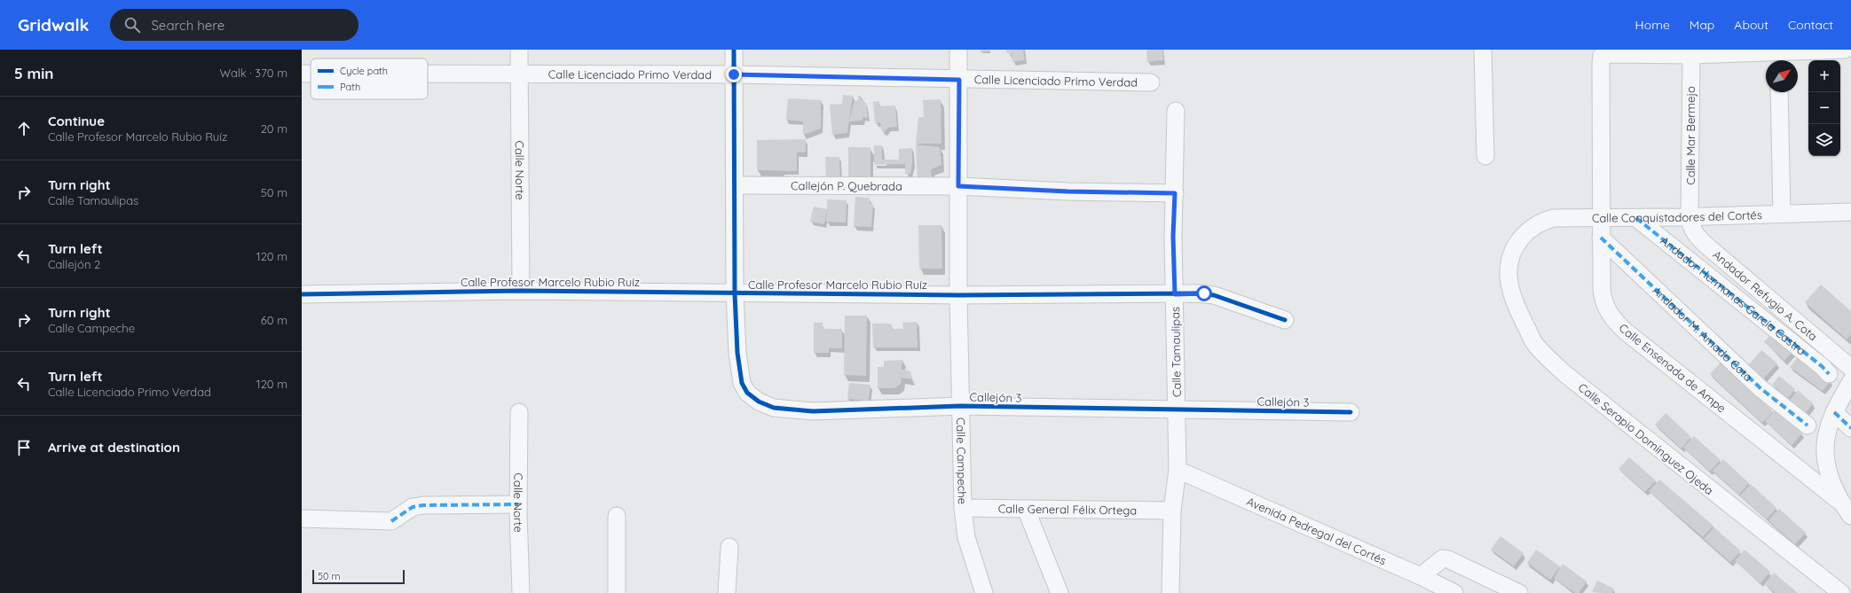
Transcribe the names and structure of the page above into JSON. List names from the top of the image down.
{
  "streets": {
    "street": [
      "Calle Licenciado Primo Verdad",
      "Calle Mar Bermejo",
      "Calle Norte",
      "Callejón P. Quebrada",
      "Calle Conquistadores del Cortés",
      "Calle Profesor Marcelo Rubio Ruíz",
      "Andador Hermanas García Castro",
      "Andador Refugio A. Cota",
      "Andador M. Amado Cota",
      "Calle Tamaulipas",
      "Calle Ensenada de Ampe",
      "Callejón 3",
      "Calle Serapio Domínguez Ojeda",
      "Calle Campeche",
      "Calle General Félix Ortega",
      "Avenida Pedregal del Cortés"
    ]
  },
  "crossings": [
    ["Calle Licenciado Primo Verdad", "Calle Norte"],
    ["Calle Licenciado Primo Verdad", "Callejón 3"],
    ["Calle Licenciado Primo Verdad", "Calle Campeche"],
    ["Calle Mar Bermejo", "Calle Conquistadores del Cortés"],
    ["Calle Mar Bermejo", "Andador Refugio A. Cota"],
    ["Calle Mar Bermejo", "Calle Ensenada de Ampe"],
    ["Calle Norte", "Calle Profesor Marcelo Rubio Ruíz"],
    ["Callejón P. Quebrada", "Calle Tamaulipas"],
    ["Callejón P. Quebrada", "Callejón 3"],
    ["Callejón P. Quebrada", "Calle Campeche"],
    ["Calle Conquistadores del Cortés", "Andador Hermanas García Castro"],
    ["Calle Conquistadores del Cortés", "Andador Refugio A. Cota"],
    ["Calle Conquistadores del Cortés", "Calle Ensenada de Ampe"],
    ["Calle Conquistadores del Cortés", "Calle Serapio Domínguez Ojeda"],
    ["Calle Profesor Marcelo Rubio Ruíz", "Calle Tamaulipas"],
    ["Calle Profesor Marcelo Rubio Ruíz", "Callejón 3"],
    ["Calle Profesor Marcelo Rubio Ruíz", "Calle Campeche"],
    ["Andador M. Amado Cota", "Calle Ensenada de Ampe"],
    ["Calle Tamaulipas", "Callejón 3"],
    ["Calle Tamaulipas", "Calle General Félix Ortega"],
    ["Calle Tamaulipas", "Avenida Pedregal del Cortés"],
    ["Callejón 3", "Calle Campeche"],
    ["Calle Campeche", "Calle General Félix Ortega"]
  ],
  "legend": ["Cycle path", "Path"],
  "scale_bar": "50 m",
  "north": "top right",
  "page": {
    "header": "Gridwalk",
    "search": "Search here",
    "nav": [
      "Home",
      "Map",
      "About",
      "Contact"
    ],
    "heading": ["5 min", "Walk · 370 m"],
    "map_buttons": ["+", "−"],
    "list": [
      ["Continue", "Calle Profesor Marcelo Rubio Ruíz", "20 m"],
      ["Turn right", "Calle Tamaulipas", "50 m"],
      ["Turn left", "Callejón 2", "120 m"],
      ["Turn right", "Calle Campeche", "60 m"],
      ["Turn left", "Calle Licenciado Primo Verdad", "120 m"],
      "Arrive at destination"
    ],
    "scale": "50 m"
  }
}
